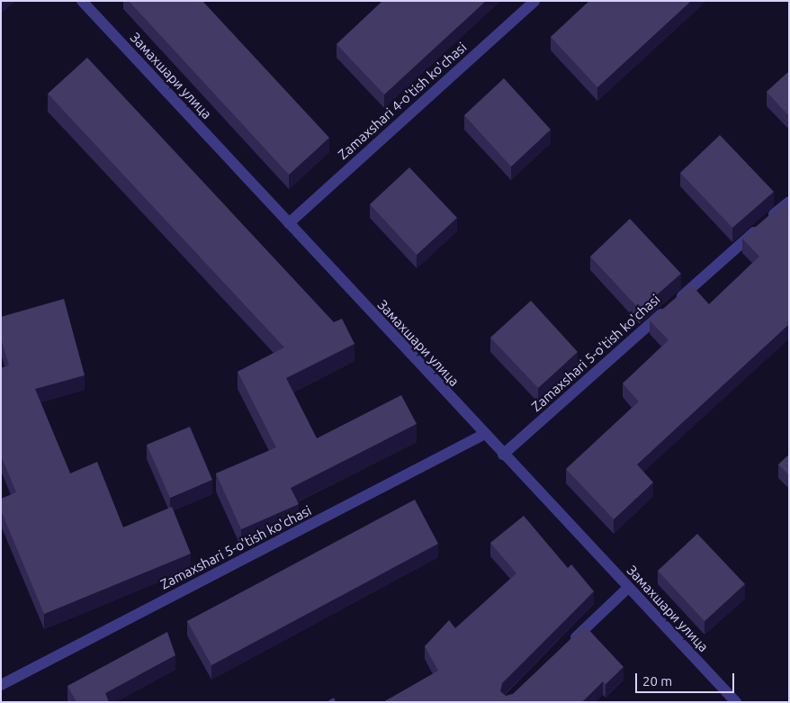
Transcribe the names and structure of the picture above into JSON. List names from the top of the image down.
{
  "streets": {
    "street": ["Замахшари улица", "Zamaxshari 4-o'tish ko'chasi", "Zamaxshari 5-o'tish ko'chasi"]
  },
  "crossings": [
    ["Замахшари улица", "Zamaxshari 4-o'tish ko'chasi"],
    ["Замахшари улица", "Zamaxshari 5-o'tish ko'chasi"]
  ],
  "scale_bar": "20 m"
}
